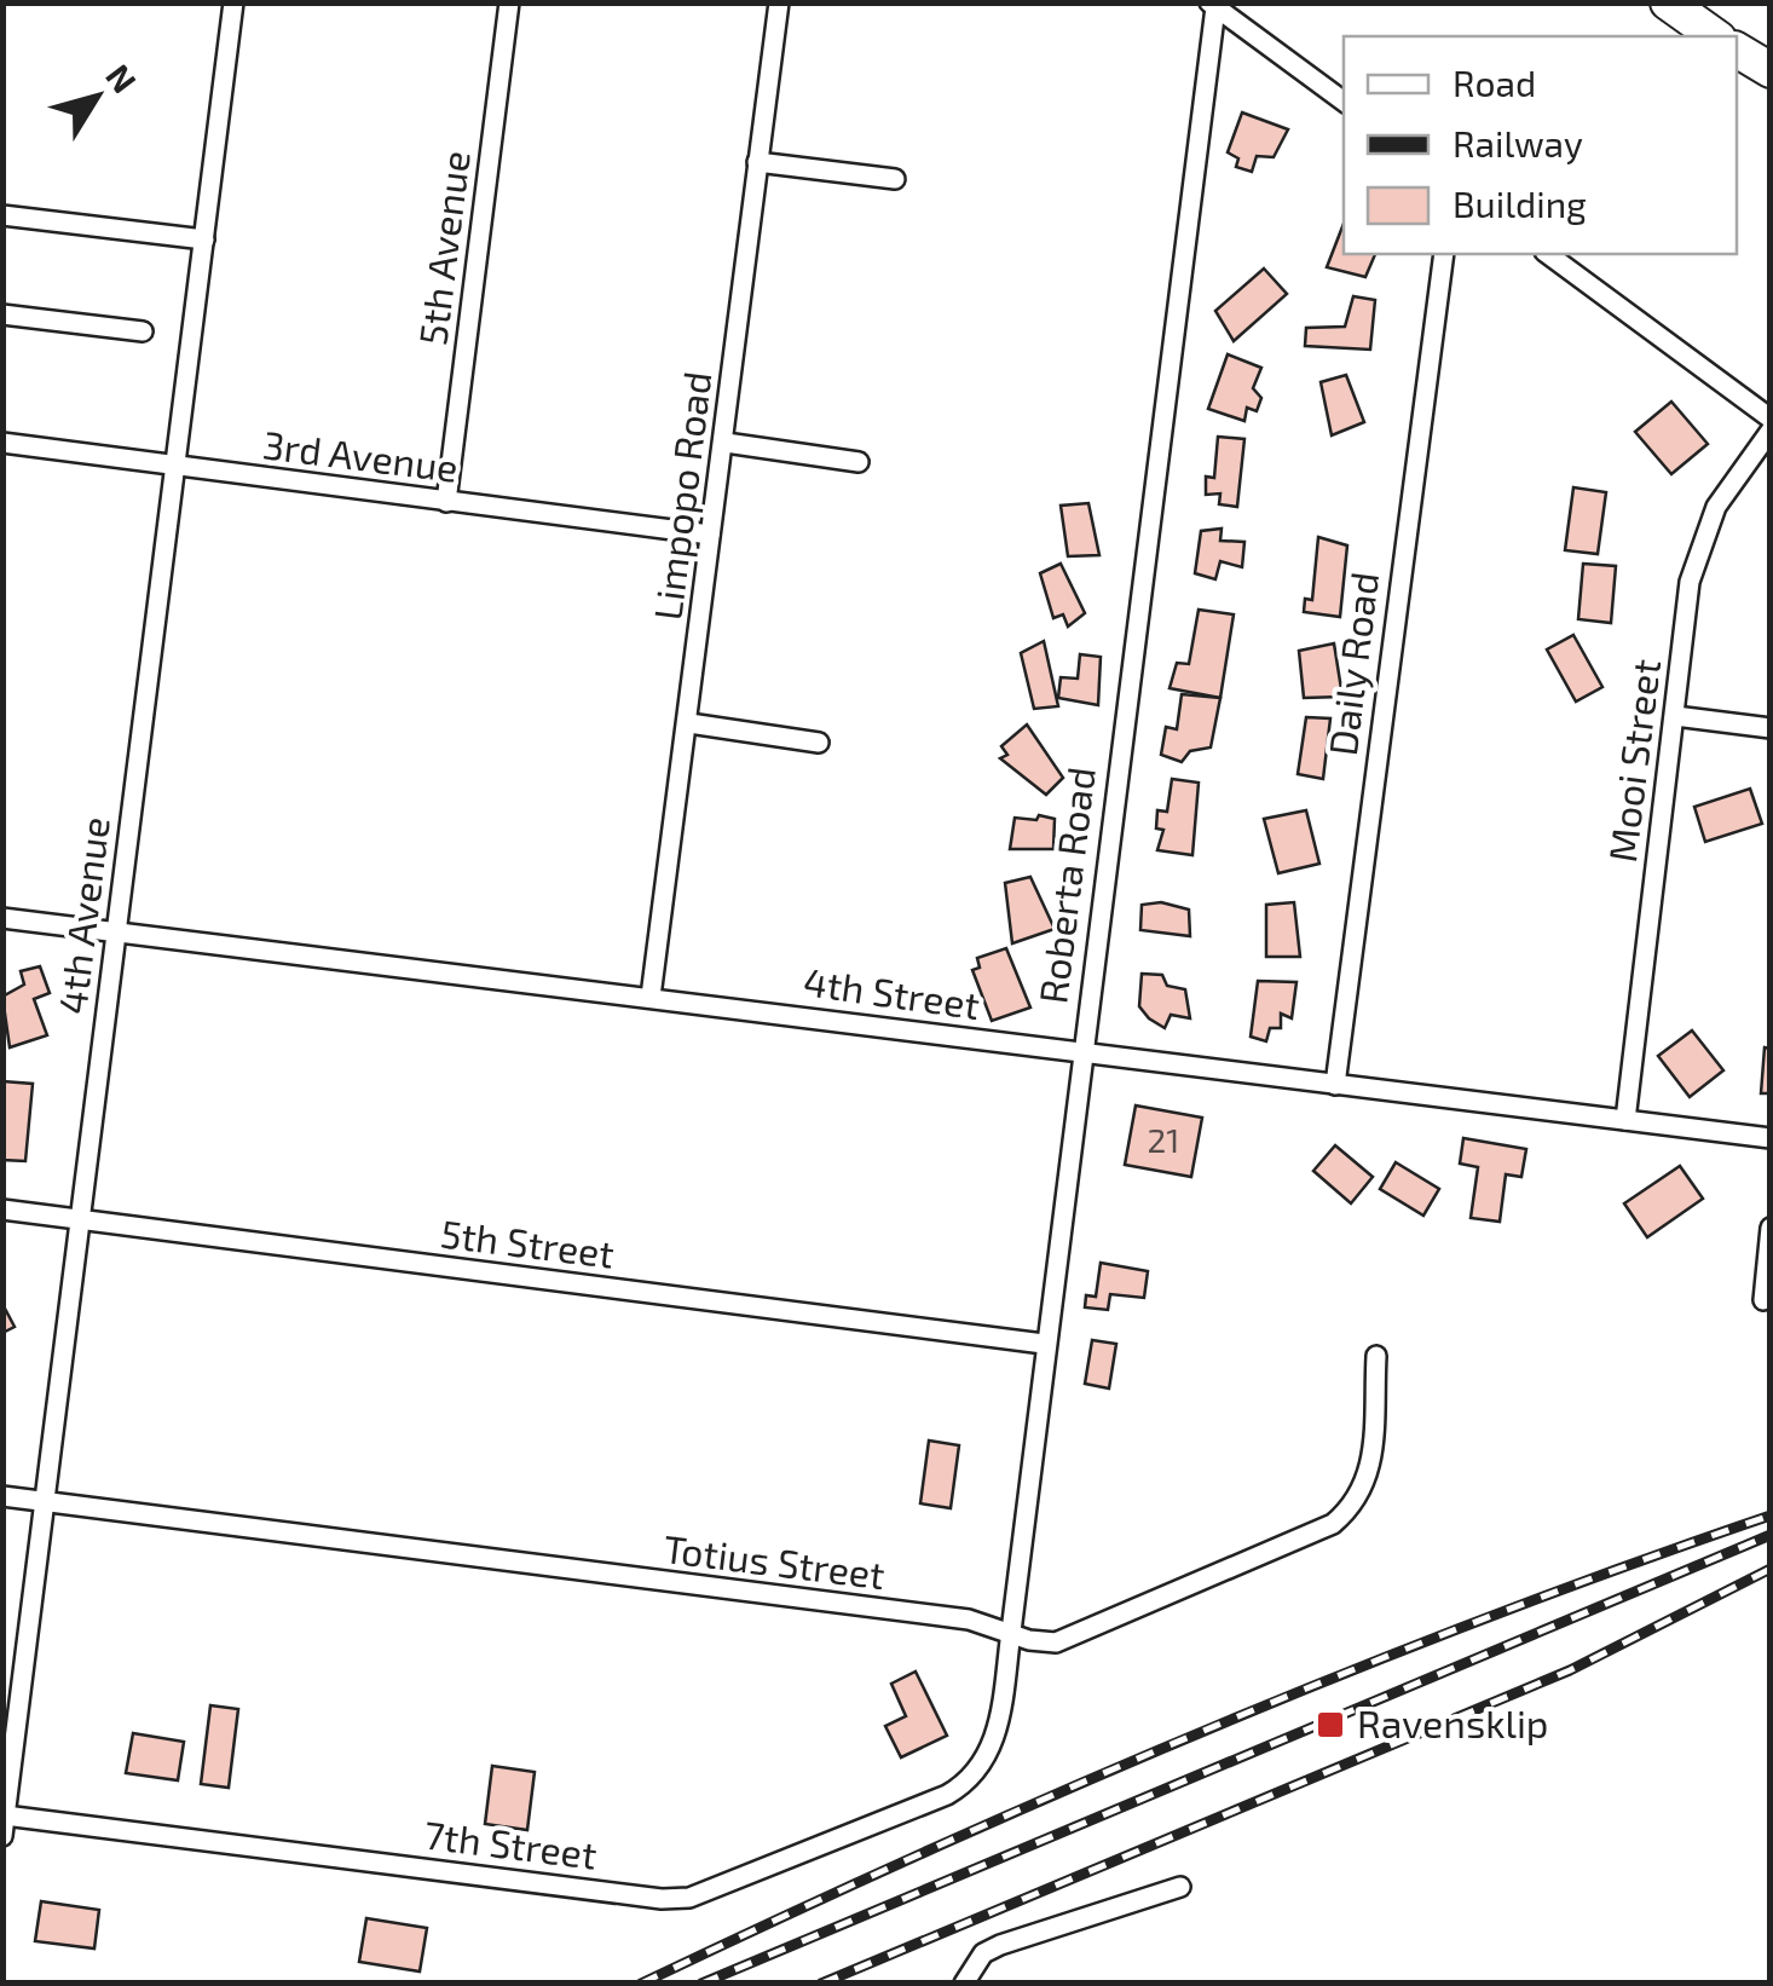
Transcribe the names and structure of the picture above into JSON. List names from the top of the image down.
{
  "streets": {
    "street": [
      "5th Avenue",
      "3rd Avenue",
      "Limpopo Road",
      "Daily Road",
      "Mooi Street",
      "Roberta Road",
      "4th Avenue",
      "4th Street",
      "5th Street",
      "Totius Street",
      "7th Street"
    ]
  },
  "crossings": [
    ["5th Avenue", "3rd Avenue"],
    ["3rd Avenue", "Limpopo Road"],
    ["3rd Avenue", "4th Avenue"],
    ["Limpopo Road", "4th Street"],
    ["Daily Road", "4th Street"],
    ["Mooi Street", "4th Street"],
    ["Roberta Road", "4th Street"],
    ["Roberta Road", "5th Street"],
    ["Roberta Road", "Totius Street"],
    ["Roberta Road", "7th Street"],
    ["4th Avenue", "4th Street"],
    ["4th Avenue", "5th Street"],
    ["4th Avenue", "Totius Street"],
    ["4th Avenue", "7th Street"]
  ],
  "places": {
    "transit": ["Ravensklip"]
  },
  "house_numbers": ["21"],
  "legend": ["Road", "Railway", "Building"],
  "north": "top right"
}
